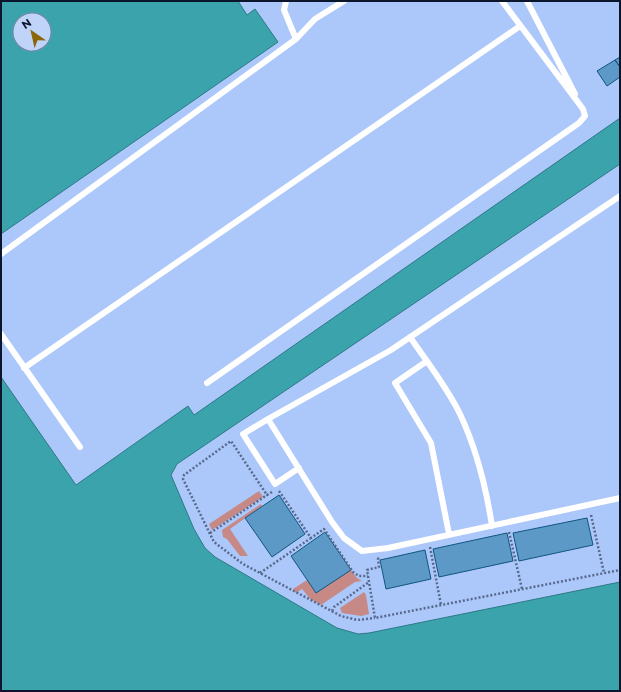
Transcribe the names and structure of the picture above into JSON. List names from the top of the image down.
{
  "north": "top left"
}
